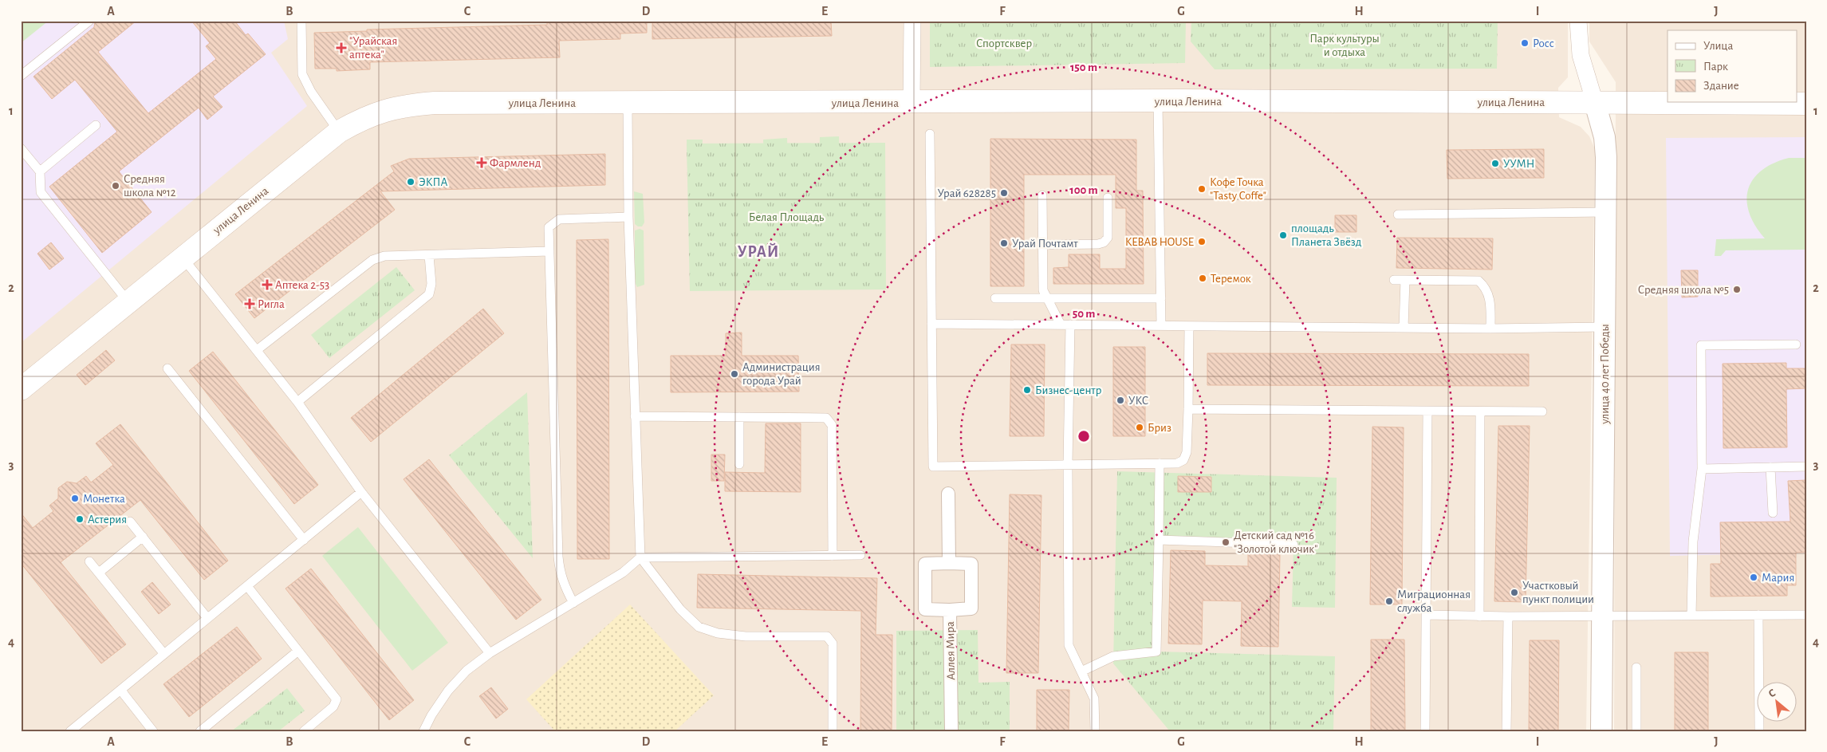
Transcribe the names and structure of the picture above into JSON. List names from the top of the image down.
{
  "streets": {
    "main road": ["улица Ленина"],
    "street": ["улица 40 лет Победы", "Аллея Мира"]
  },
  "crossings": [
    ["улица Ленина", "улица 40 лет Победы"]
  ],
  "districts": ["УРАЙ"],
  "parks": ["Парк культуры и отдыха", "Спортсквер", "Белая Площадь"],
  "places": {
    "other": [
      "Росс",
      "УУМН",
      "ЭКПА",
      "Средняя школа №12",
      "Кофе Точка \"Tasty Coffe\"",
      "Урай 628285",
      "площадь Планета Звёзд",
      "KEBAB HOUSE",
      "Урай Почтамт",
      "Теремок",
      "Средняя школа №5",
      "Администрация города Урай",
      "Бизнес-центр",
      "УКС",
      "Бриз",
      "Монетка",
      "Астерия",
      "Детский сад №16 \"Золотой ключик\"",
      "Мария",
      "Участковый пункт полиции",
      "Миграционная служба"
    ],
    "health": [
      "\"Урайская аптека\"",
      "Фармленд",
      "Аптека 2-53",
      "Ригла"
    ]
  },
  "legend": ["Улица", "Парк", "Здание"],
  "north": "top left",
  "grid": {
    "columns": [
      "A",
      "B",
      "C",
      "D",
      "E",
      "F",
      "G",
      "H",
      "I",
      "J"
    ],
    "rows": [
      "1",
      "2",
      "3",
      "4"
    ]
  },
  "rings": ["150 m", "100 m", "50 m"]
}
